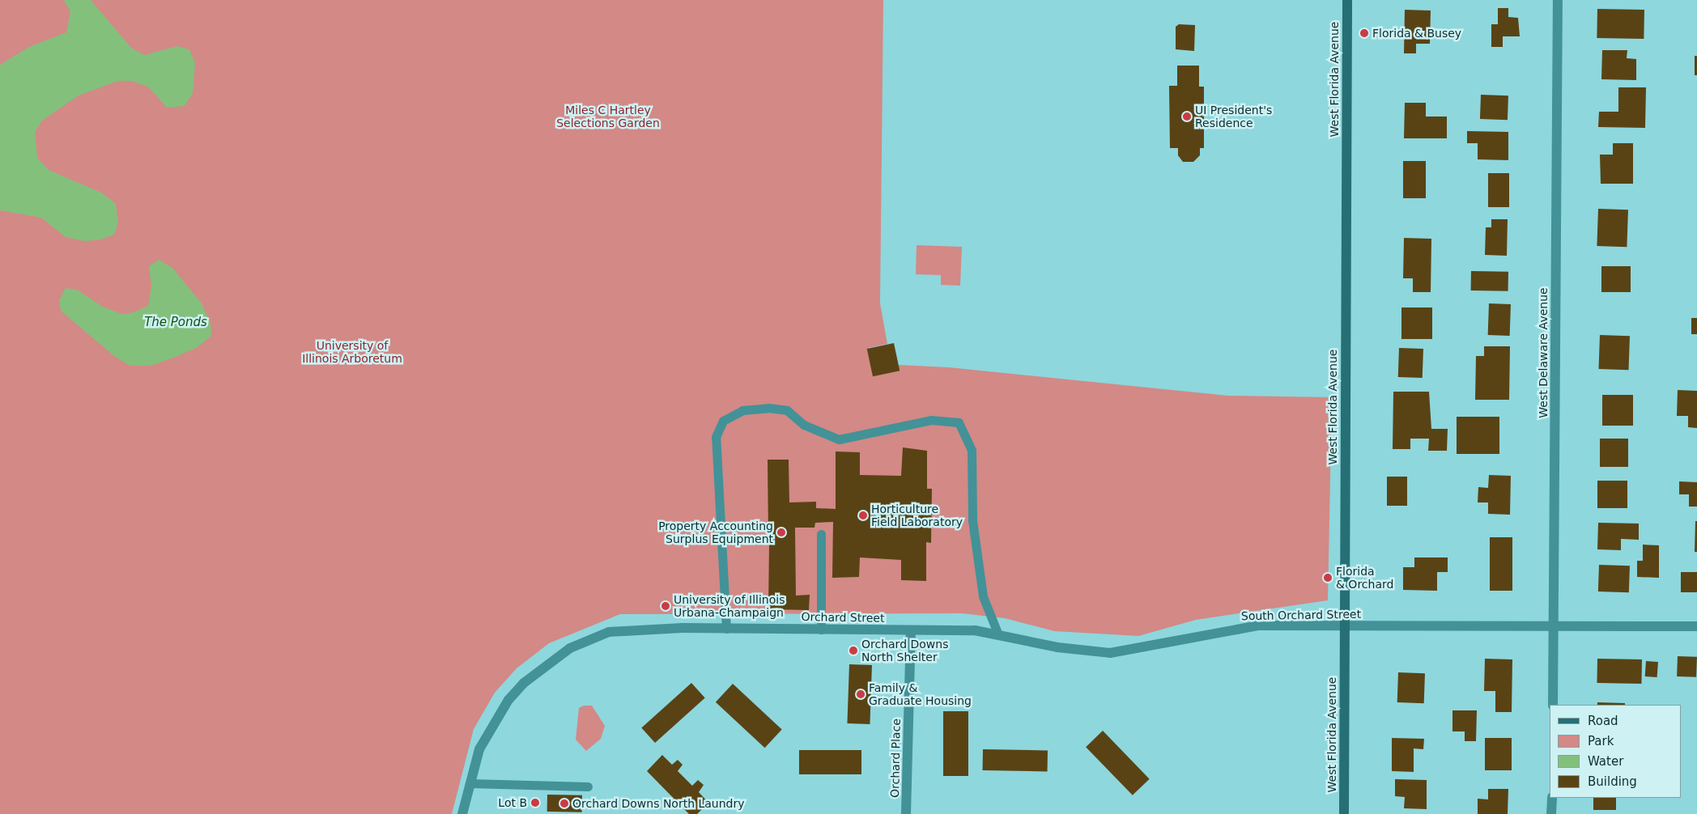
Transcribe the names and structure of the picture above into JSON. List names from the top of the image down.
{
  "streets": {
    "main road": ["West Florida Avenue"],
    "street": [
      "West Delaware Avenue",
      "South Orchard Street",
      "Orchard Street",
      "Orchard Place"
    ]
  },
  "crossings": [
    ["West Florida Avenue", "South Orchard Street"],
    ["West Delaware Avenue", "South Orchard Street"],
    ["South Orchard Street", "Orchard Street"],
    ["South Orchard Street", "Orchard Place"],
    ["Orchard Street", "Orchard Place"]
  ],
  "water": ["The Ponds"],
  "parks": ["Miles C Hartley Selections Garden", "University of Illinois Arboretum"],
  "places": [
    "Florida & Busey",
    "UI President's Residence",
    "Horticulture Field Laboratory",
    "Property Accounting Surplus Equipment",
    "Florida & Orchard",
    "University of Illinois Urbana-Champaign",
    "Orchard Downs North Shelter",
    "Family & Graduate Housing",
    "Lot B",
    "Orchard Downs North Laundry"
  ],
  "legend": [
    "Road",
    "Park",
    "Water",
    "Building"
  ]
}
